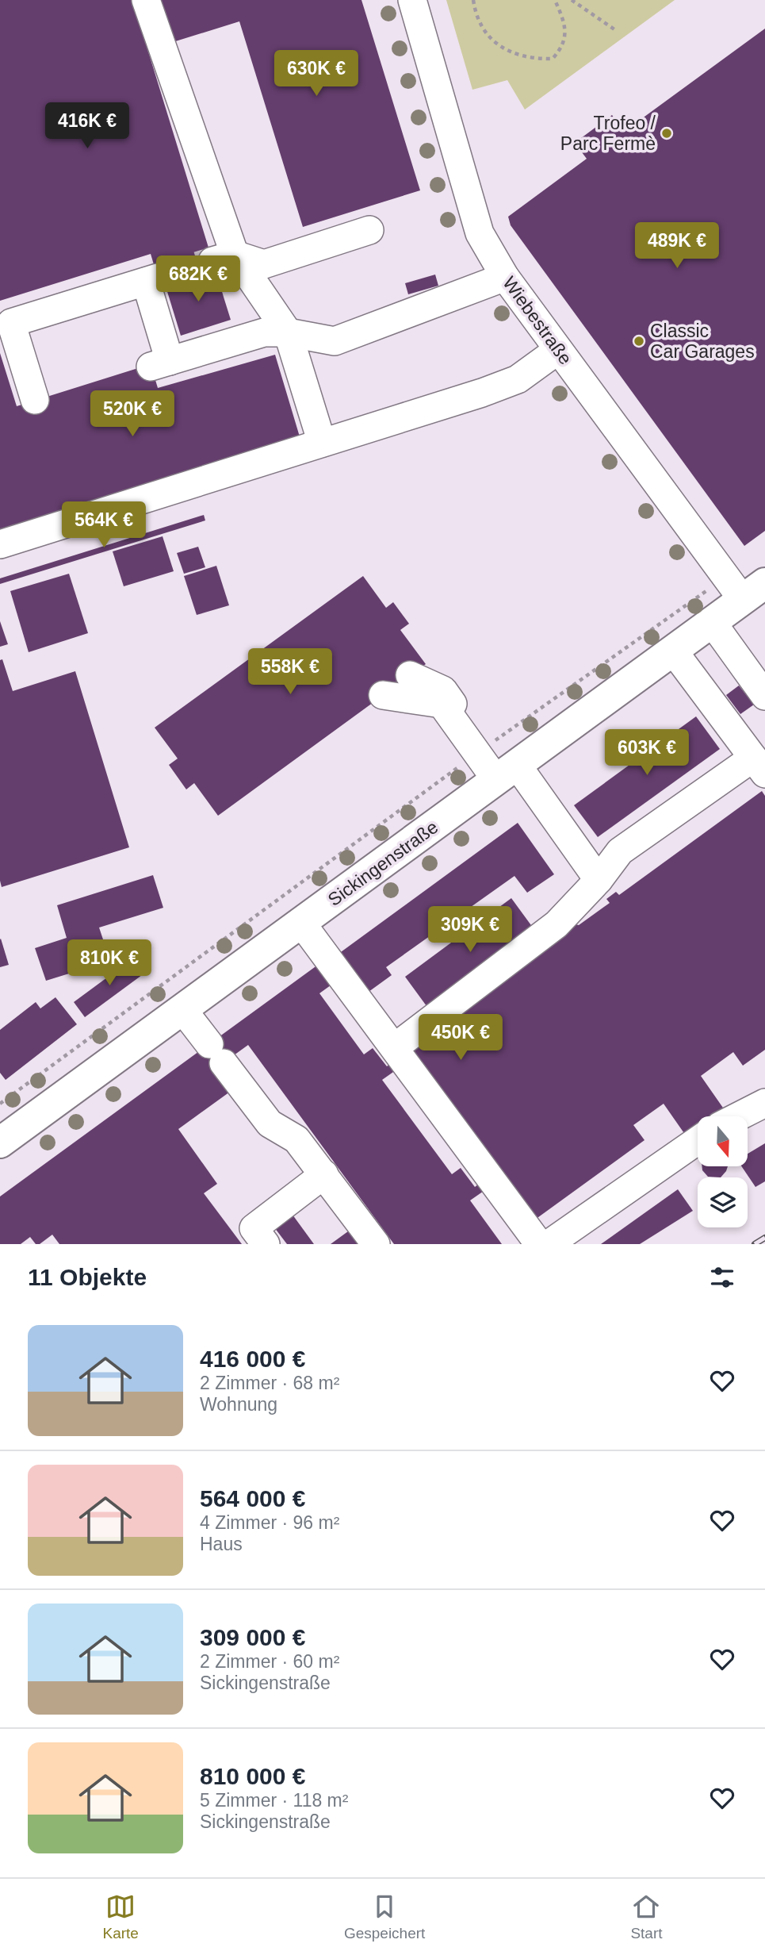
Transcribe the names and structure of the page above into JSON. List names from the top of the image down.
{
  "streets": {
    "main road": ["Sickingenstraße"],
    "street": ["Wiebestraße"]
  },
  "crossings": [
    ["Wiebestraße", "Sickingenstraße"]
  ],
  "places": ["Trofeo / Parc Fermè", "Classic Car Garages"],
  "north": "bottom",
  "page": {
    "price": [
      "630K €",
      "416K €",
      "489K €",
      "682K €",
      "520K €",
      "564K €",
      "558K €",
      "603K €",
      "309K €",
      "810K €",
      "450K €"
    ],
    "heading": "11 Objekte",
    "list": [
      {
        "name": "416 000 €",
        "note": "2 Zimmer · 68 m² · Wohnung"
      },
      {
        "name": "564 000 €",
        "note": "4 Zimmer · 96 m² · Haus"
      },
      {
        "name": "309 000 €",
        "note": "2 Zimmer · 60 m² · Sickingenstraße"
      },
      {
        "name": "810 000 €",
        "note": "5 Zimmer · 118 m² · Sickingenstraße"
      }
    ],
    "tabs": ["Karte", "Gespeichert", "Start"]
  }
}
